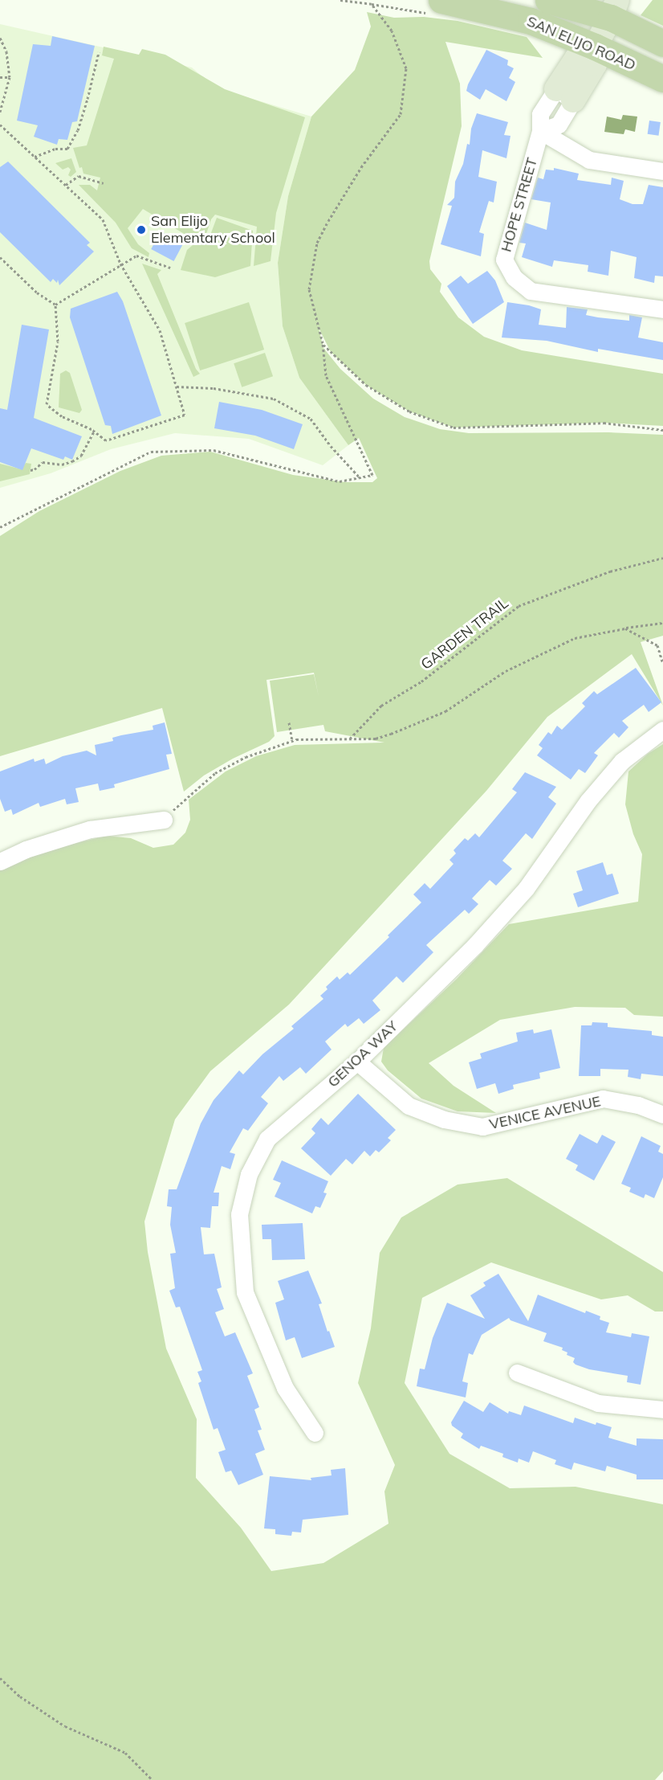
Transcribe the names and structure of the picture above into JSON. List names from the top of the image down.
{
  "streets": {
    "main road": ["SAN ELIJO ROAD"],
    "street": ["HOPE STREET", "GENOA WAY", "VENICE AVENUE"],
    "path": ["GARDEN TRAIL"]
  },
  "crossings": [
    ["SAN ELIJO ROAD", "HOPE STREET"],
    ["GENOA WAY", "VENICE AVENUE"]
  ],
  "places": ["San Elijo Elementary School"]
}
